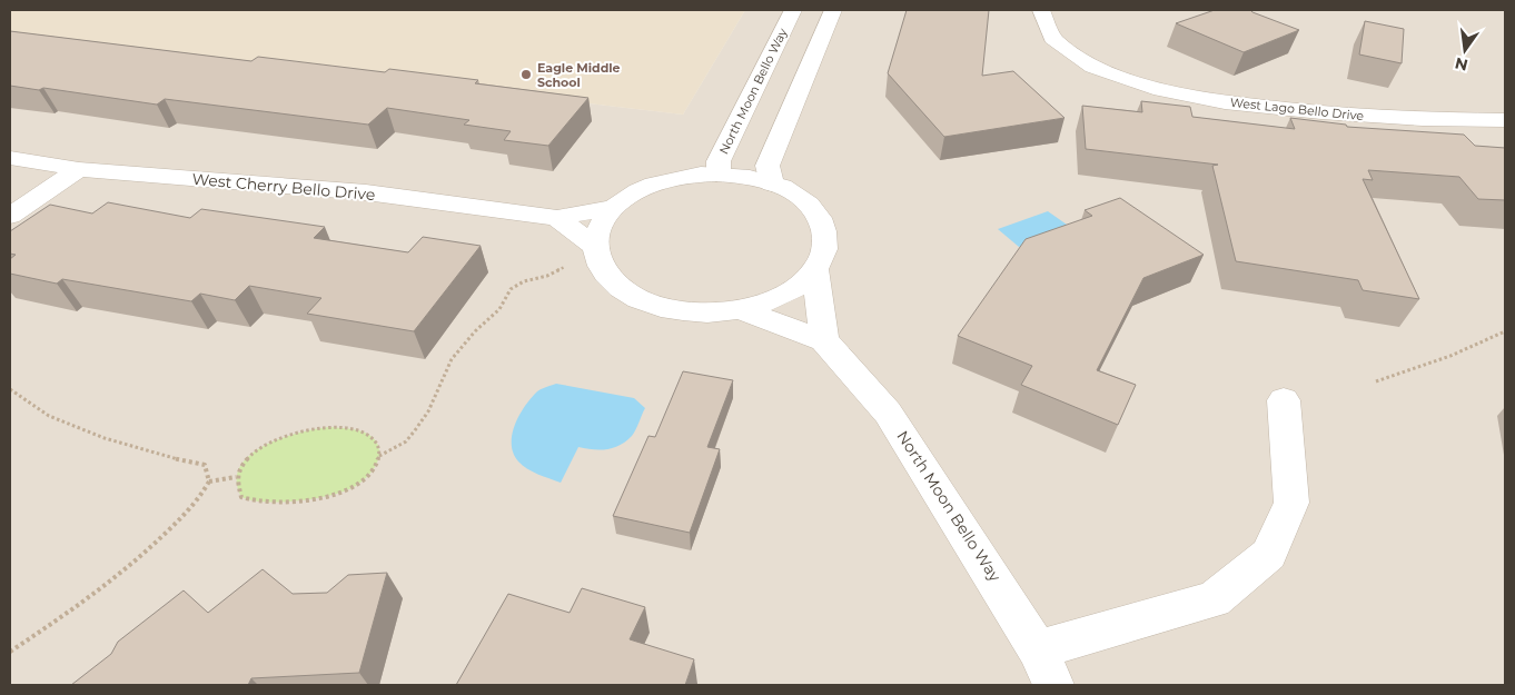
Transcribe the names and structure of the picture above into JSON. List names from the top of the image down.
{
  "streets": {
    "street": ["North Moon Bello Way", "West Lago Bello Drive", "West Cherry Bello Drive"]
  },
  "crossings": [
    ["North Moon Bello Way", "West Cherry Bello Drive"]
  ],
  "places": ["Eagle Middle School"],
  "north": "bottom"
}
